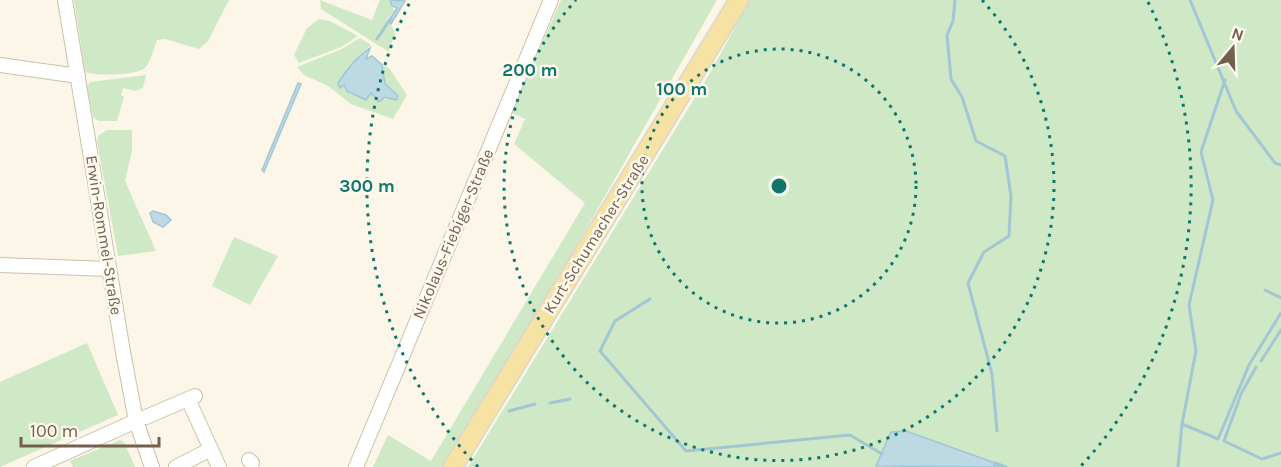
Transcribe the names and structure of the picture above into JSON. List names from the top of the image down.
{
  "streets": {
    "main road": ["Kurt-Schumacher-Straße"],
    "street": ["Nikolaus-Fiebiger-Straße", "Erwin-Rommel-Straße"]
  },
  "scale_bar": "100 m",
  "north": "top",
  "rings": ["200 m", "100 m", "300 m"]
}
